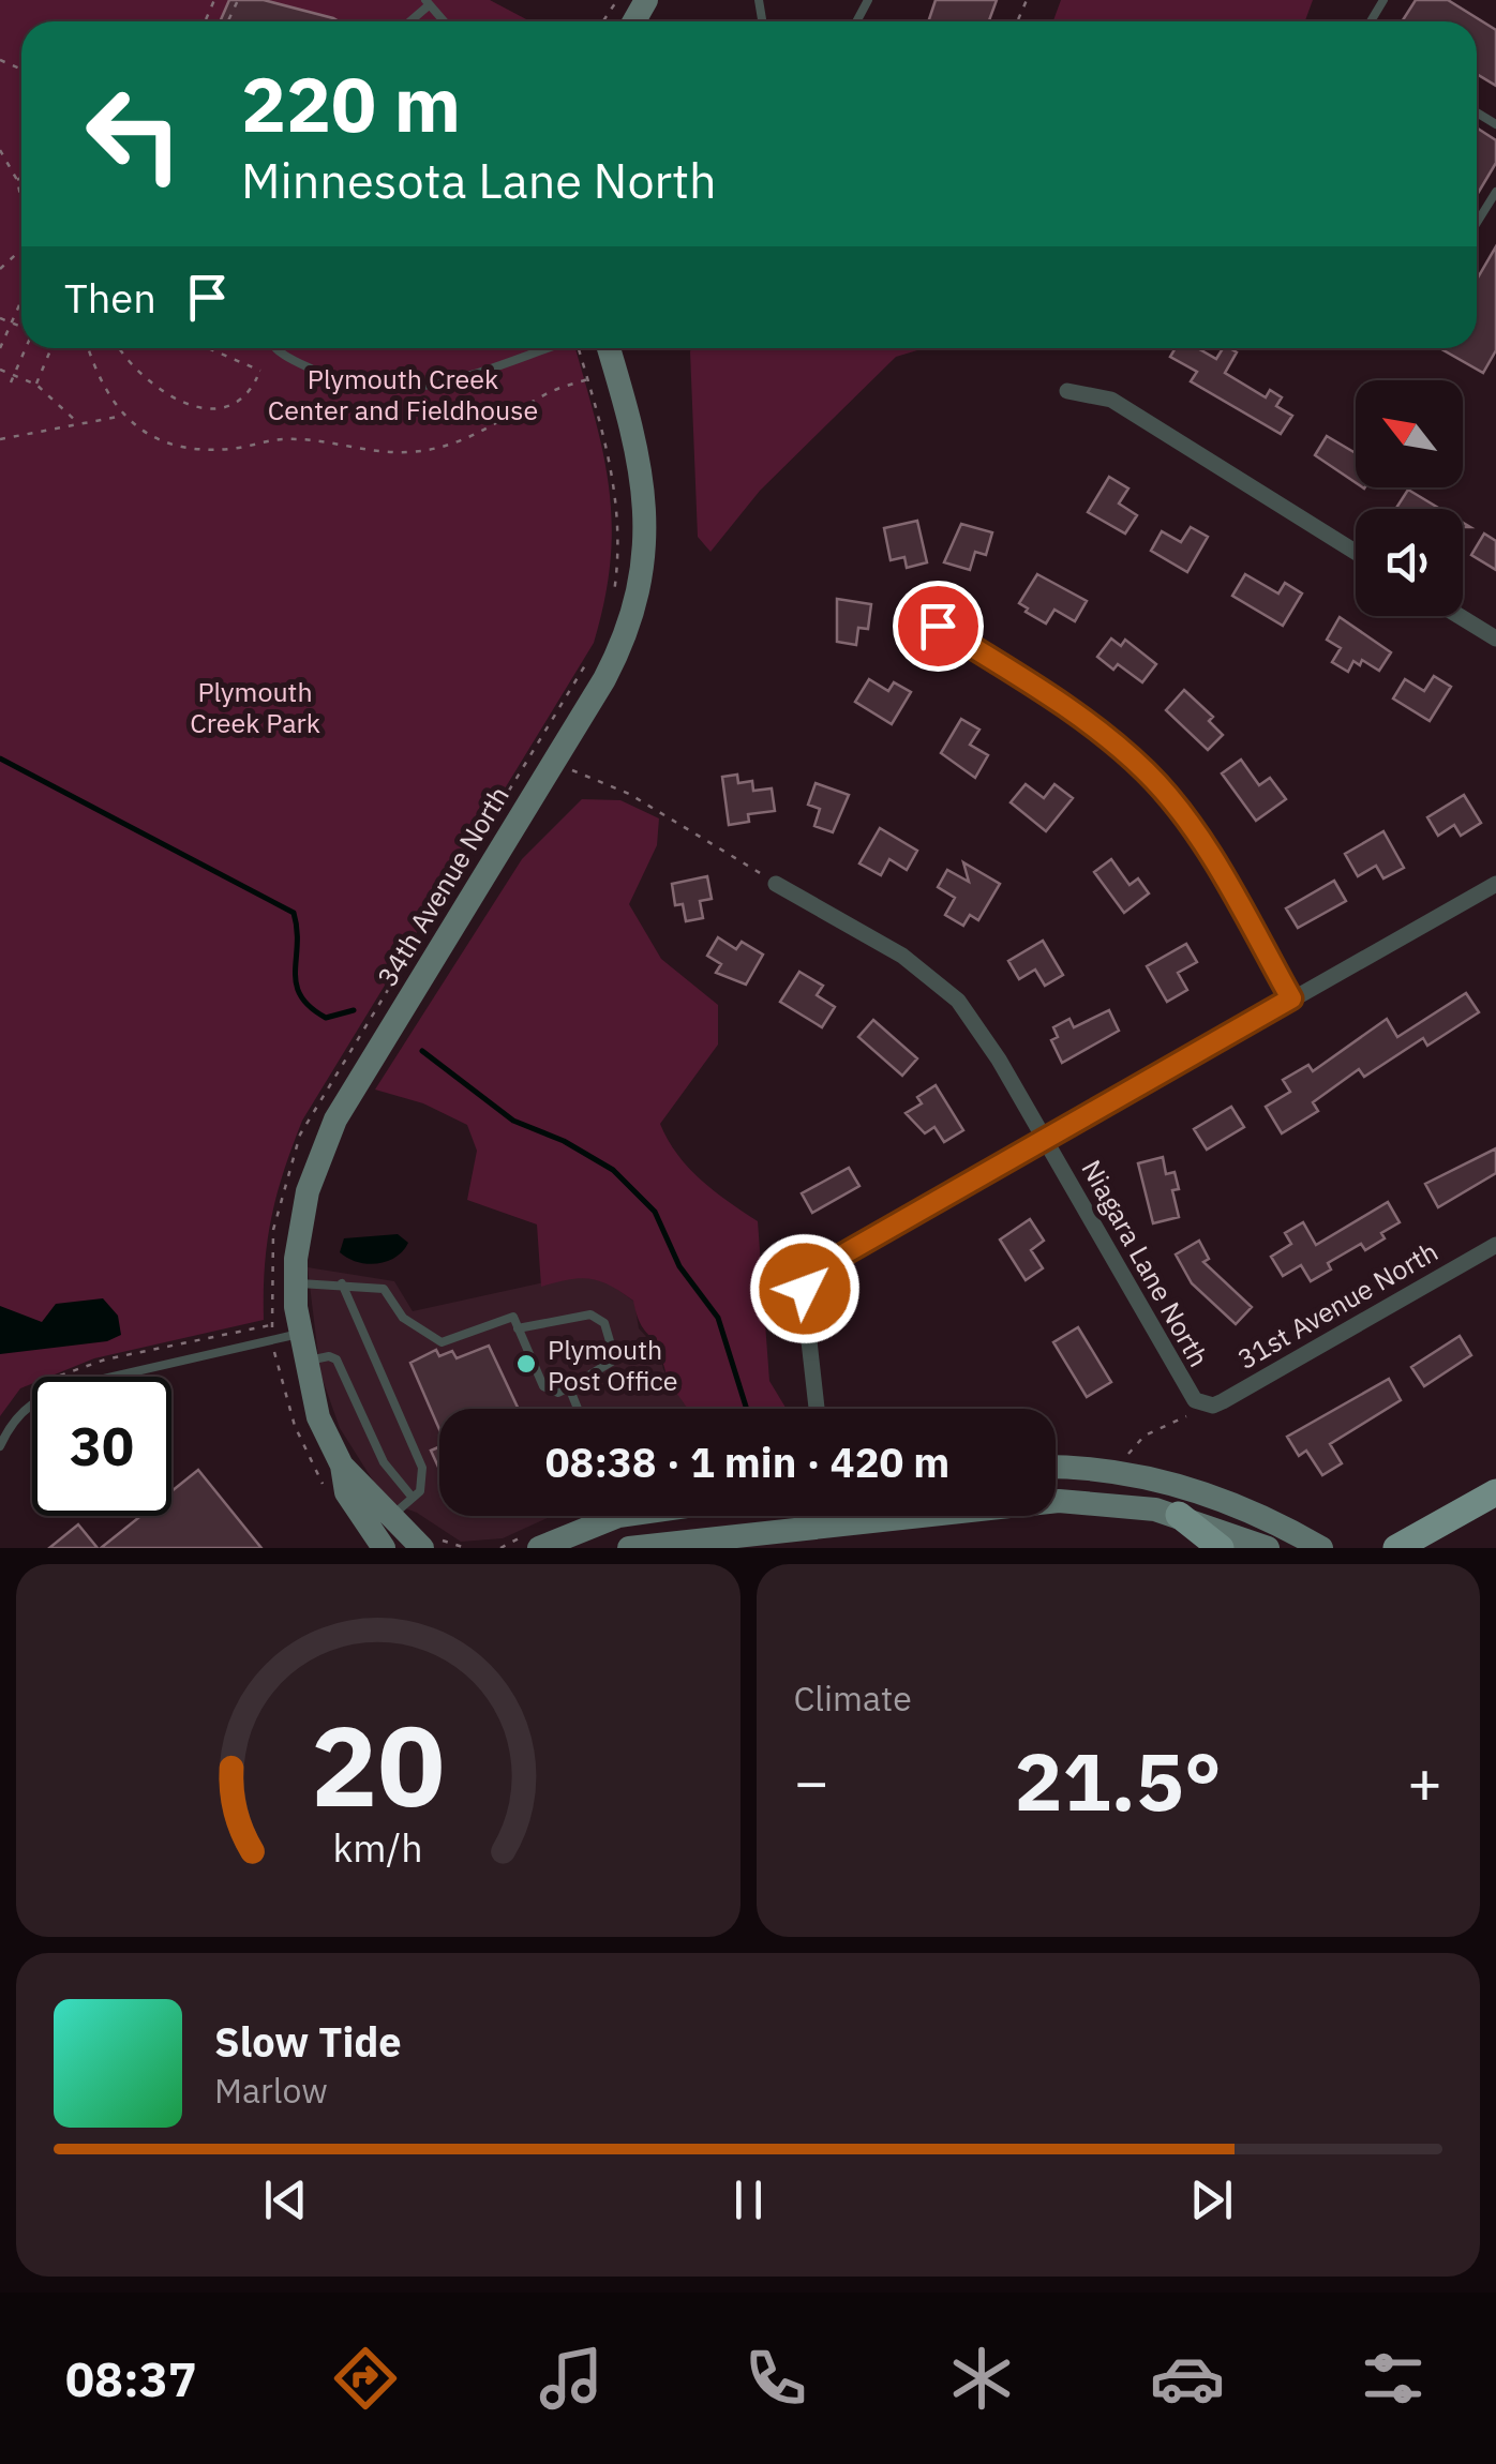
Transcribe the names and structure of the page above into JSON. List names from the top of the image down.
{
  "streets": {
    "street": ["34th Avenue North", "Niagara Lane North", "31st Avenue North"]
  },
  "crossings": [
    ["Niagara Lane North", "31st Avenue North"]
  ],
  "parks": ["Plymouth Creek Center and Fieldhouse", "Plymouth Creek Park"],
  "places": ["Plymouth Post Office"],
  "north": "top left",
  "page": {
    "turn": ["220 m", "Minnesota Lane North"],
    "then": "Then",
    "limit": "30",
    "trip": "08:38 · 1 min · 420 m",
    "tile": "Climate",
    "heat": ["−", "21.5°", "+"],
    "song": ["Slow Tide", "Marlow"],
    "tabs": "08:37",
    "gauge": ["20", "km/h"]
  }
}
